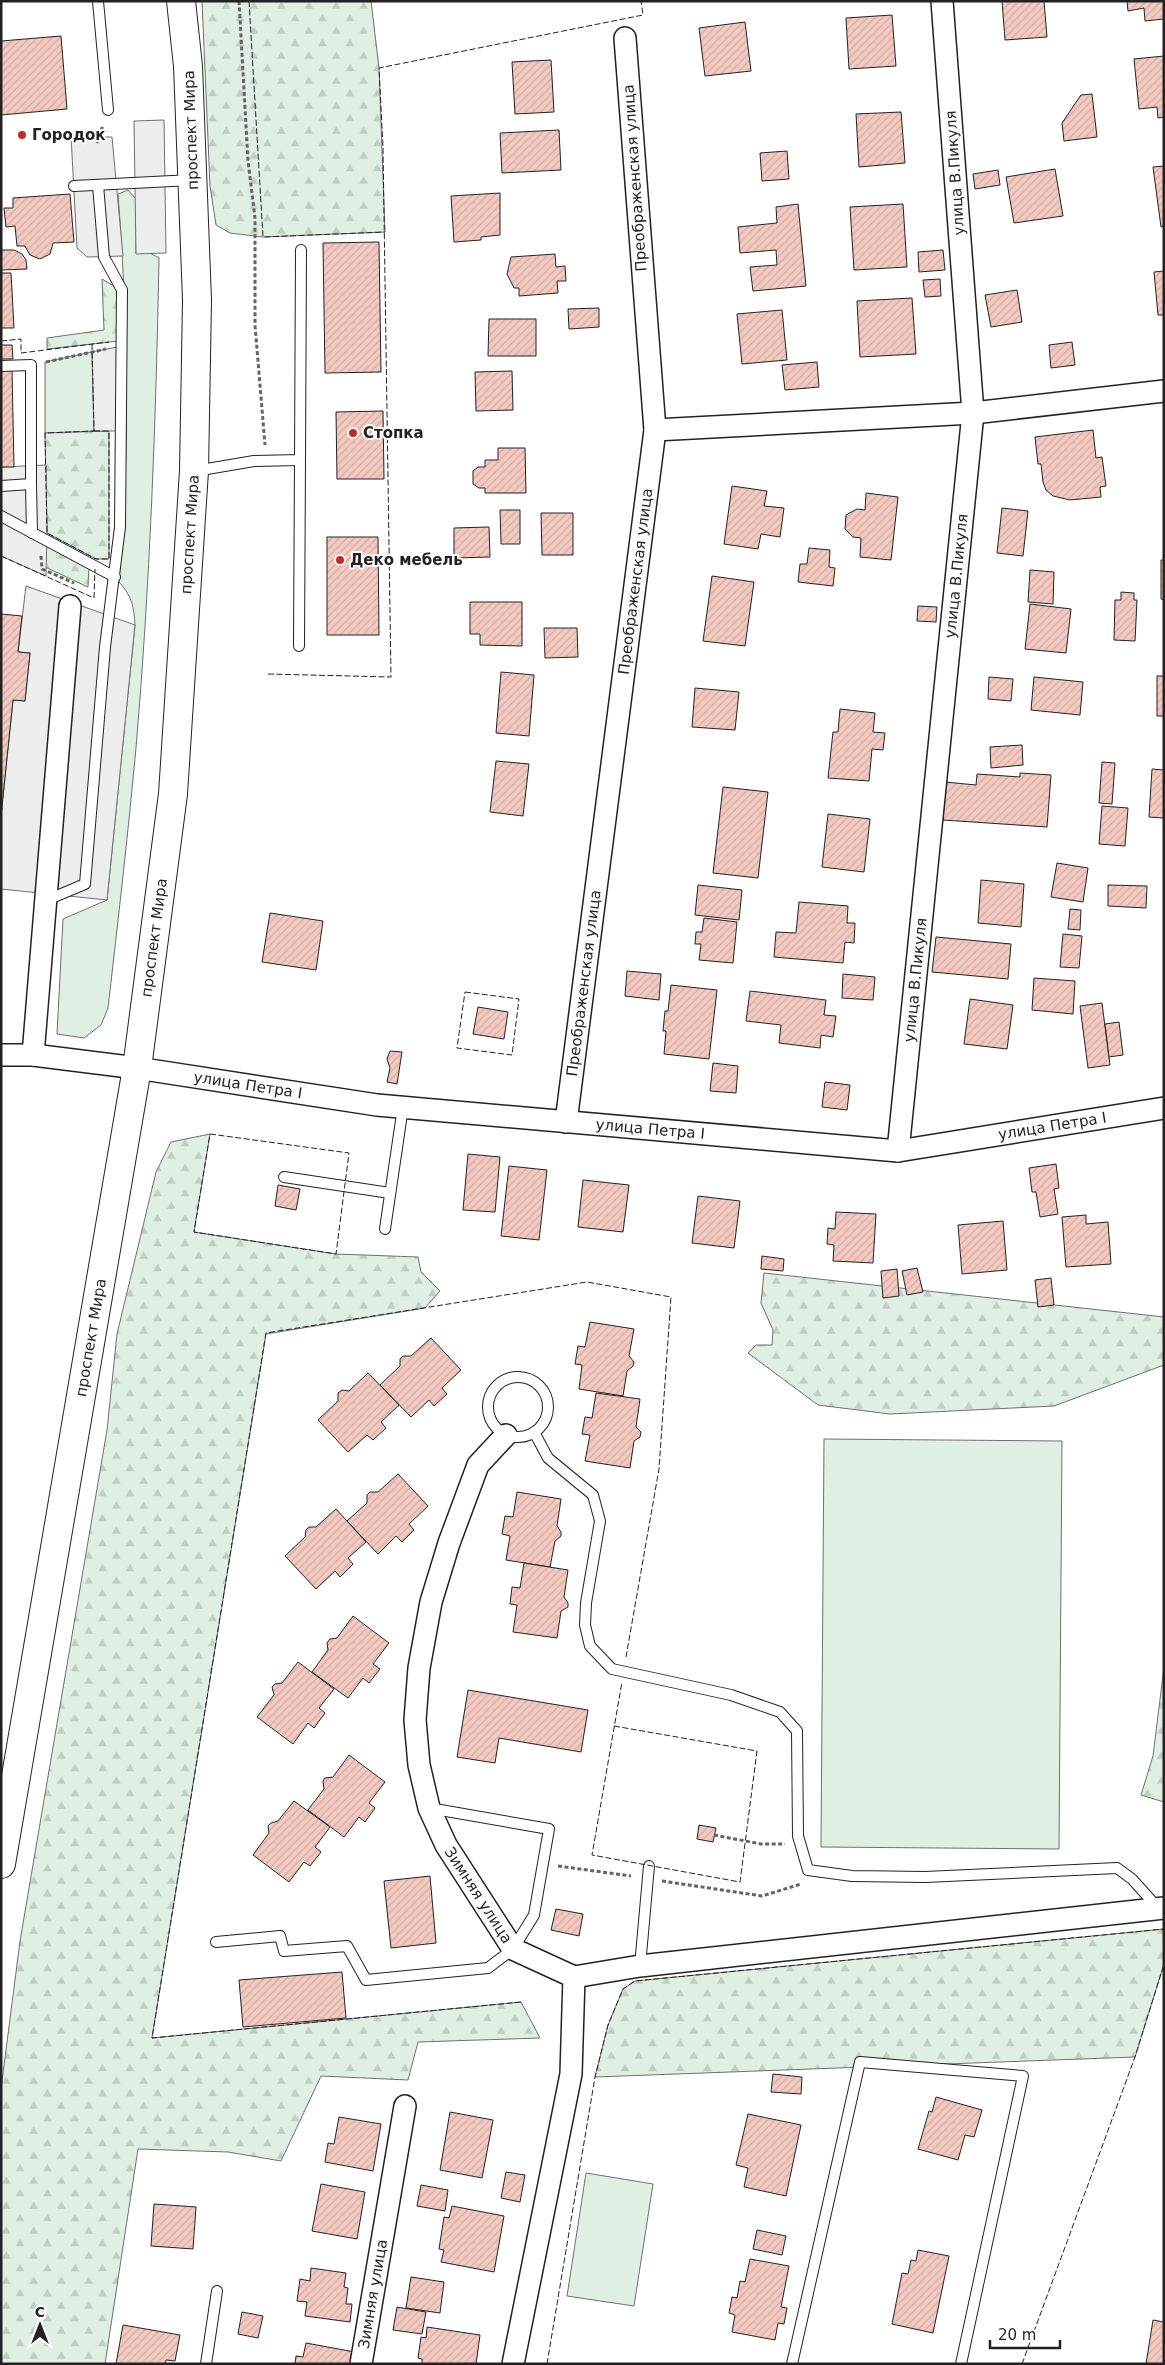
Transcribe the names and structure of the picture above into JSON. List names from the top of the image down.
{
  "streets": {
    "main road": ["проспект Мира"],
    "street": [
      "улица В.Пикуля",
      "Преображенская улица",
      "улица Петра I",
      "Зимняя улица"
    ]
  },
  "crossings": [
    ["проспект Мира", "улица Петра I"],
    ["улица В.Пикуля", "улица Петра I"],
    ["Преображенская улица", "улица Петра I"]
  ],
  "places": ["Городок", "Стопка", "Деко мебель"],
  "scale_bar": "20 m",
  "north": "top"
}
